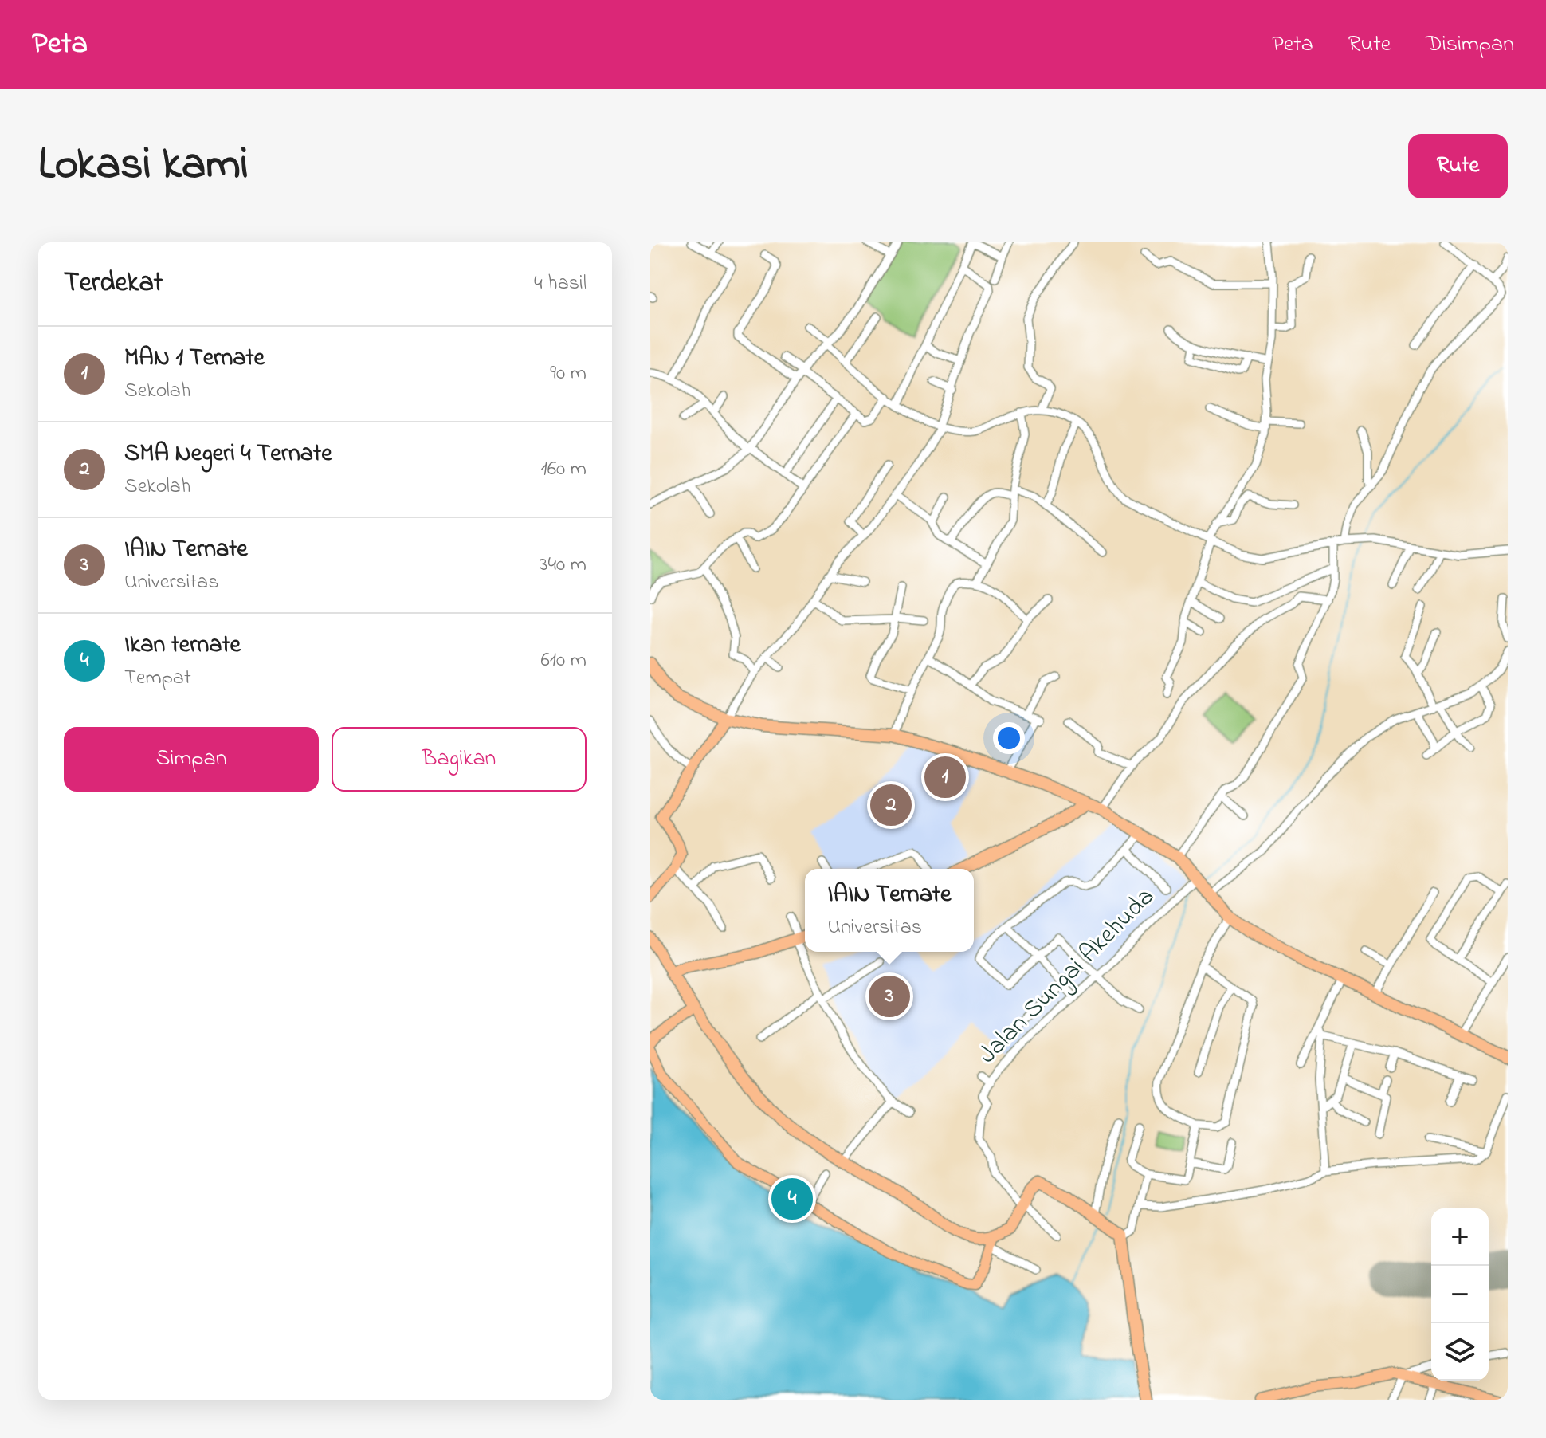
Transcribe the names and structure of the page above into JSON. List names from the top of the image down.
{
  "streets": {
    "street": ["Jalan Sungai Akehuda"]
  },
  "page": {
    "header": "Peta",
    "nav": ["Peta", "Rute", "Disimpan"],
    "title": "Lokasi kami",
    "buttons": [
      "Rute",
      ["Simpan", "Bagikan"]
    ],
    "heading": ["Terdekat", "4 hasil"],
    "list": [
      {
        "mark": "1",
        "name": "MAN 1 Ternate",
        "note": "Sekolah",
        "value": "90 m"
      },
      {
        "mark": "2",
        "name": "SMA Negeri 4 Ternate",
        "note": "Sekolah",
        "value": "160 m"
      },
      {
        "mark": "3",
        "name": "IAIN Ternate",
        "note": "Universitas",
        "value": "340 m"
      },
      {
        "mark": "4",
        "name": "Ikan ternate",
        "note": "Tempat",
        "value": "610 m"
      }
    ],
    "pins": [
      "1",
      "2",
      "3",
      "4"
    ],
    "popup": ["IAIN Ternate", "Universitas"],
    "map_buttons": ["+", "−"]
  }
}
